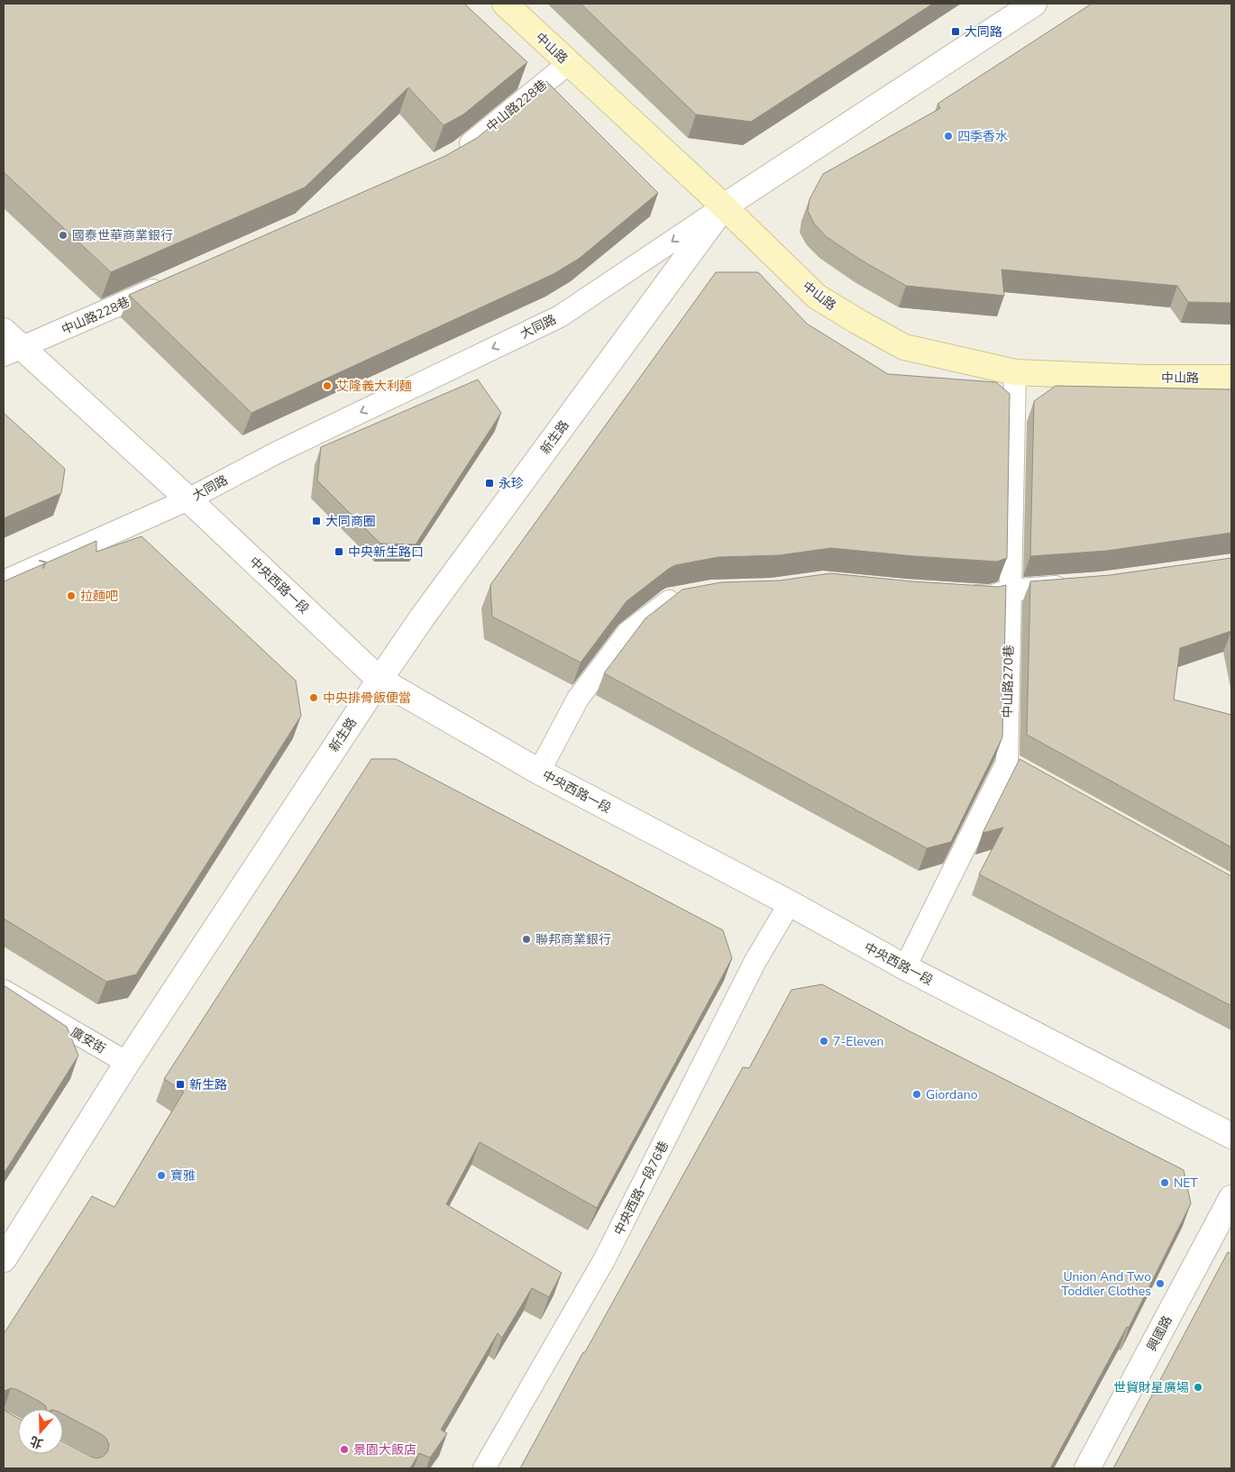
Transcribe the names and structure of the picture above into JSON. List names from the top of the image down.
{
  "streets": {
    "main road": ["中山路"],
    "street": [
      "大同路",
      "新生路",
      "中央西路一段",
      "興國路"
    ],
    "lane": [
      "中山路228巷",
      "中山路270巷",
      "廣安街",
      "中央西路一段76巷"
    ]
  },
  "crossings": [
    ["中山路", "中山路228巷"],
    ["中山路", "大同路"],
    ["中山路", "新生路"],
    ["中山路", "中山路270巷"],
    ["中山路228巷", "中央西路一段"],
    ["大同路", "新生路"],
    ["大同路", "中央西路一段"],
    ["新生路", "中央西路一段"],
    ["新生路", "廣安街"],
    ["中央西路一段", "中山路270巷"],
    ["中央西路一段", "中央西路一段76巷"]
  ],
  "places": {
    "transit": [
      "大同路",
      "永珍",
      "大同商圈",
      "中央新生路口",
      "新生路"
    ],
    "other": [
      "四季香水",
      "國泰世華商業銀行",
      "艾隆義大利麵",
      "拉麵吧",
      "中央排骨飯便當",
      "聯邦商業銀行",
      "7-Eleven",
      "Giordano",
      "寶雅",
      "NET",
      "Union And Two Toddler Clothes",
      "世貿財星廣場",
      "景園大飯店"
    ]
  },
  "north": "bottom"
}
